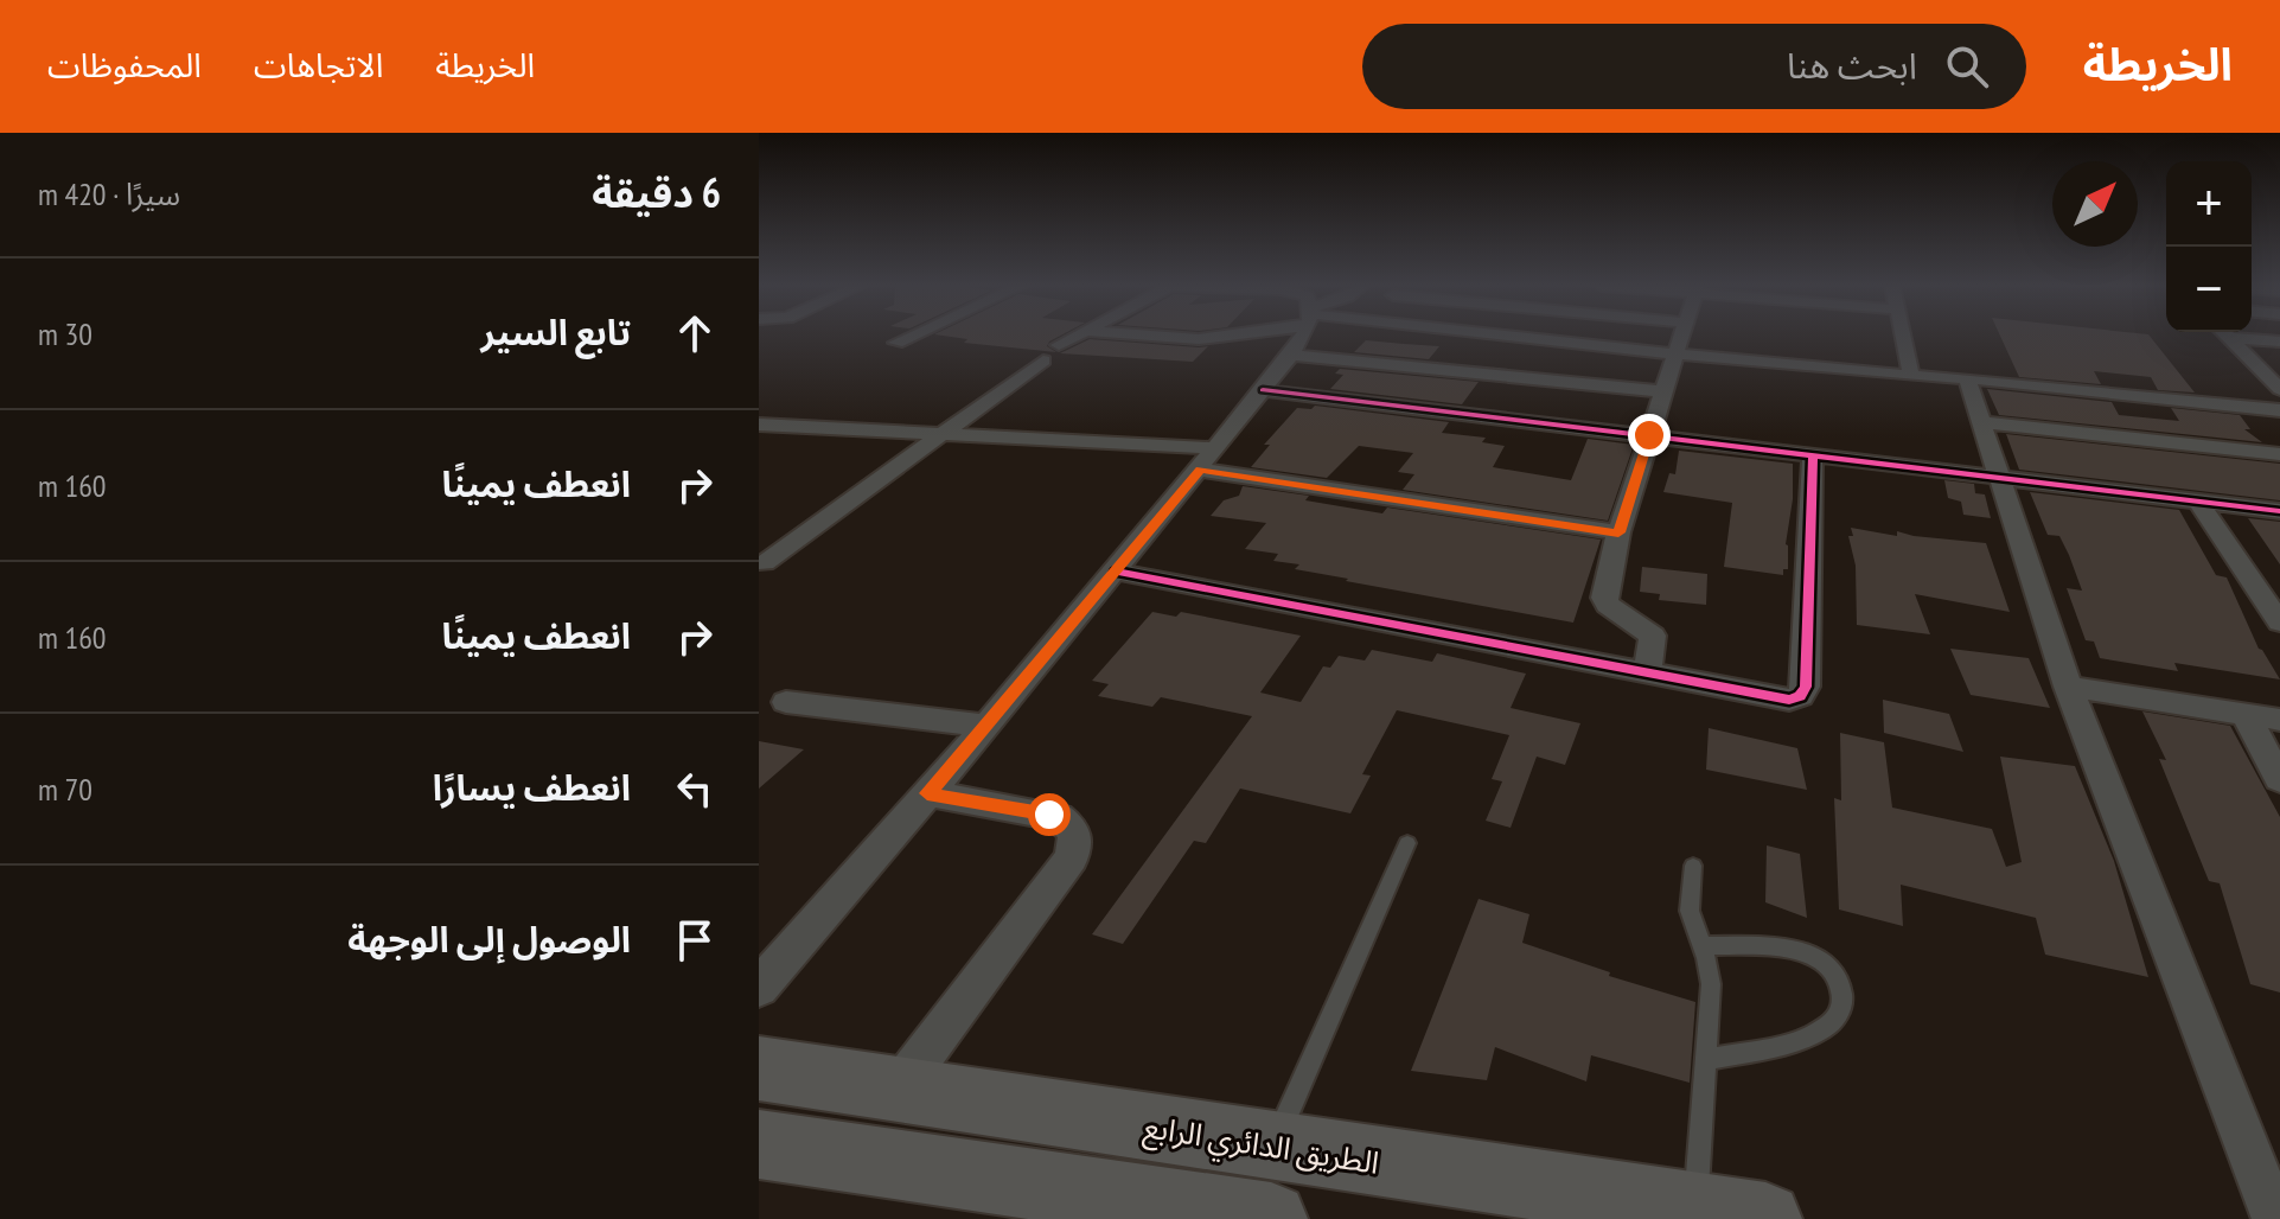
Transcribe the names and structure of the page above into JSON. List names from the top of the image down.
{
  "streets": {
    "main road": ["الطريق الدائري الرابع"]
  },
  "north": "top right",
  "page": {
    "header": "الخريطة",
    "search": "ابحث هنا",
    "nav": ["الخريطة", "الاتجاهات", "المحفوظات"],
    "heading": ["6 دقيقة", "سيرًا · 420 m"],
    "map_buttons": ["+", "−"],
    "list": [
      ["تابع السير", "30 m"],
      ["انعطف يمينًا", "160 m"],
      ["انعطف يمينًا", "160 m"],
      ["انعطف يسارًا", "70 m"],
      "الوصول إلى الوجهة"
    ]
  }
}
